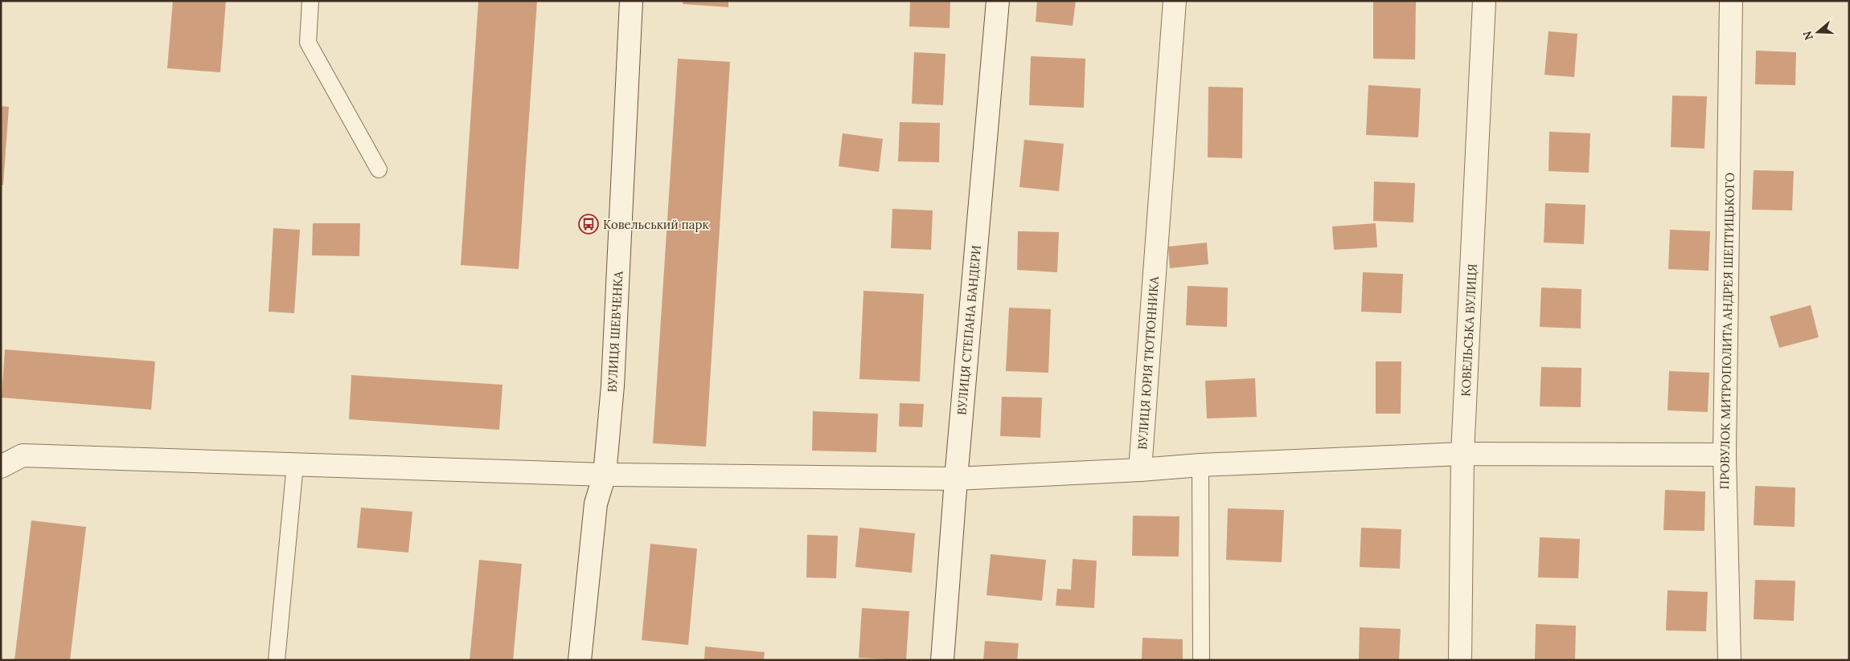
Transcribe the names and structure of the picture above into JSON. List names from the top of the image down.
{
  "streets": {
    "street": [
      "ВУЛИЦЯ СТЕПАНА БАНДЕРИ",
      "КОВЕЛЬСЬКА ВУЛИЦЯ",
      "ПРОВУЛОК МИТРОПОЛИТА АНДРЕЯ ШЕПТИЦЬКОГО",
      "ВУЛИЦЯ ШЕВЧЕНКА",
      "ВУЛИЦЯ ЮРІЯ ТЮТЮННИКА"
    ]
  },
  "places": {
    "bus stop": ["Ковельський парк"]
  },
  "north": "left"
}
